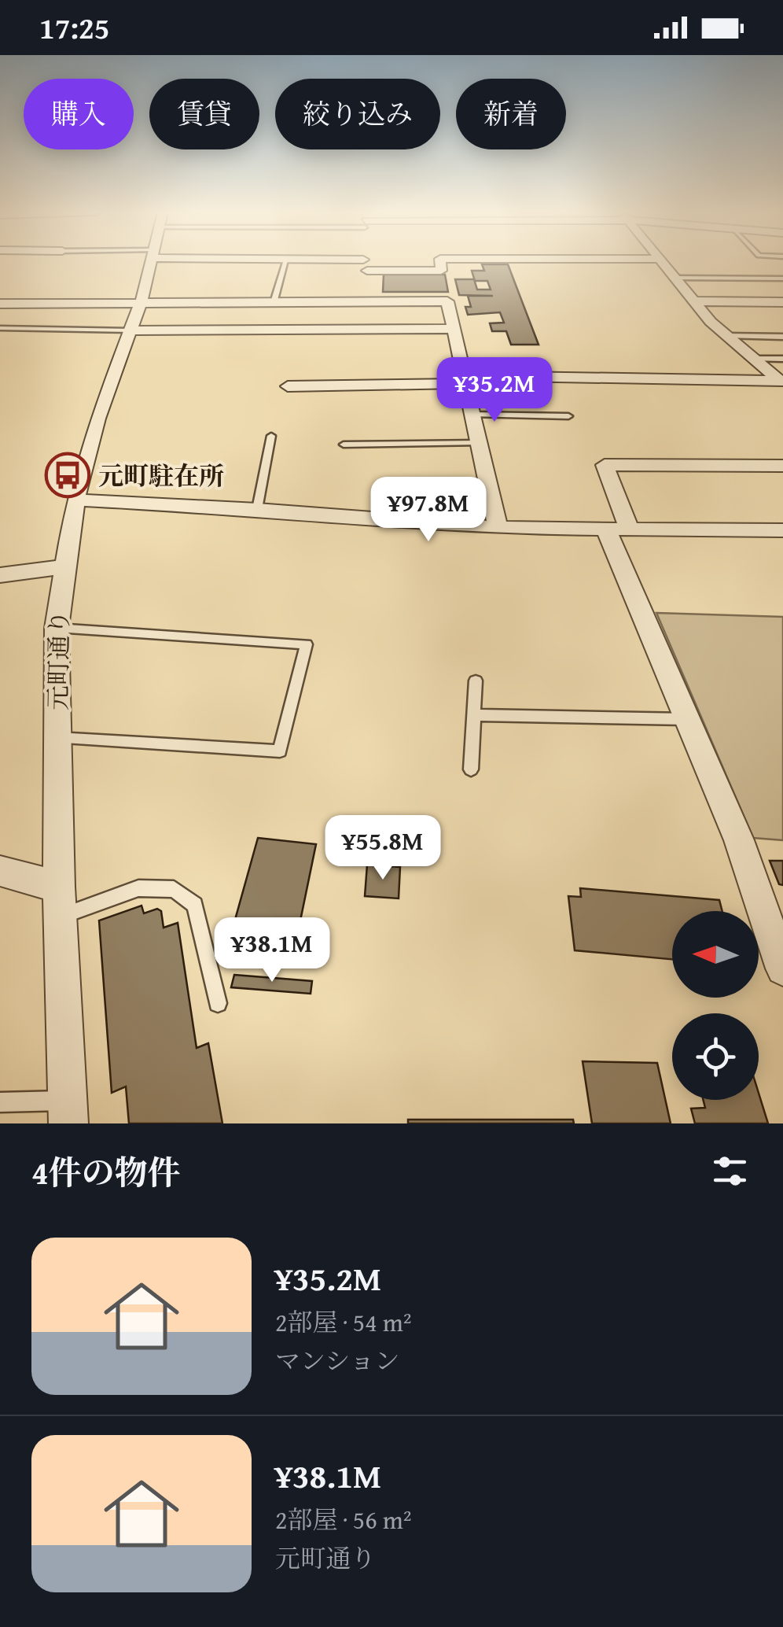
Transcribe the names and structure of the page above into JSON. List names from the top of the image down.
{
  "streets": {
    "street": ["元町通り"]
  },
  "places": {
    "bus stop": ["元町駐在所"]
  },
  "north": "left",
  "page": {
    "status": "17:25",
    "chip": [
      "購入",
      "賃貸",
      "絞り込み",
      "新着"
    ],
    "price": [
      "¥35.2M",
      "¥97.8M",
      "¥55.8M",
      "¥38.1M"
    ],
    "heading": "4件の物件",
    "list": [
      {
        "name": "¥35.2M",
        "note": "2部屋 · 54 m² · マンション"
      },
      {
        "name": "¥38.1M",
        "note": "2部屋 · 56 m² · 元町通り"
      }
    ]
  }
}
